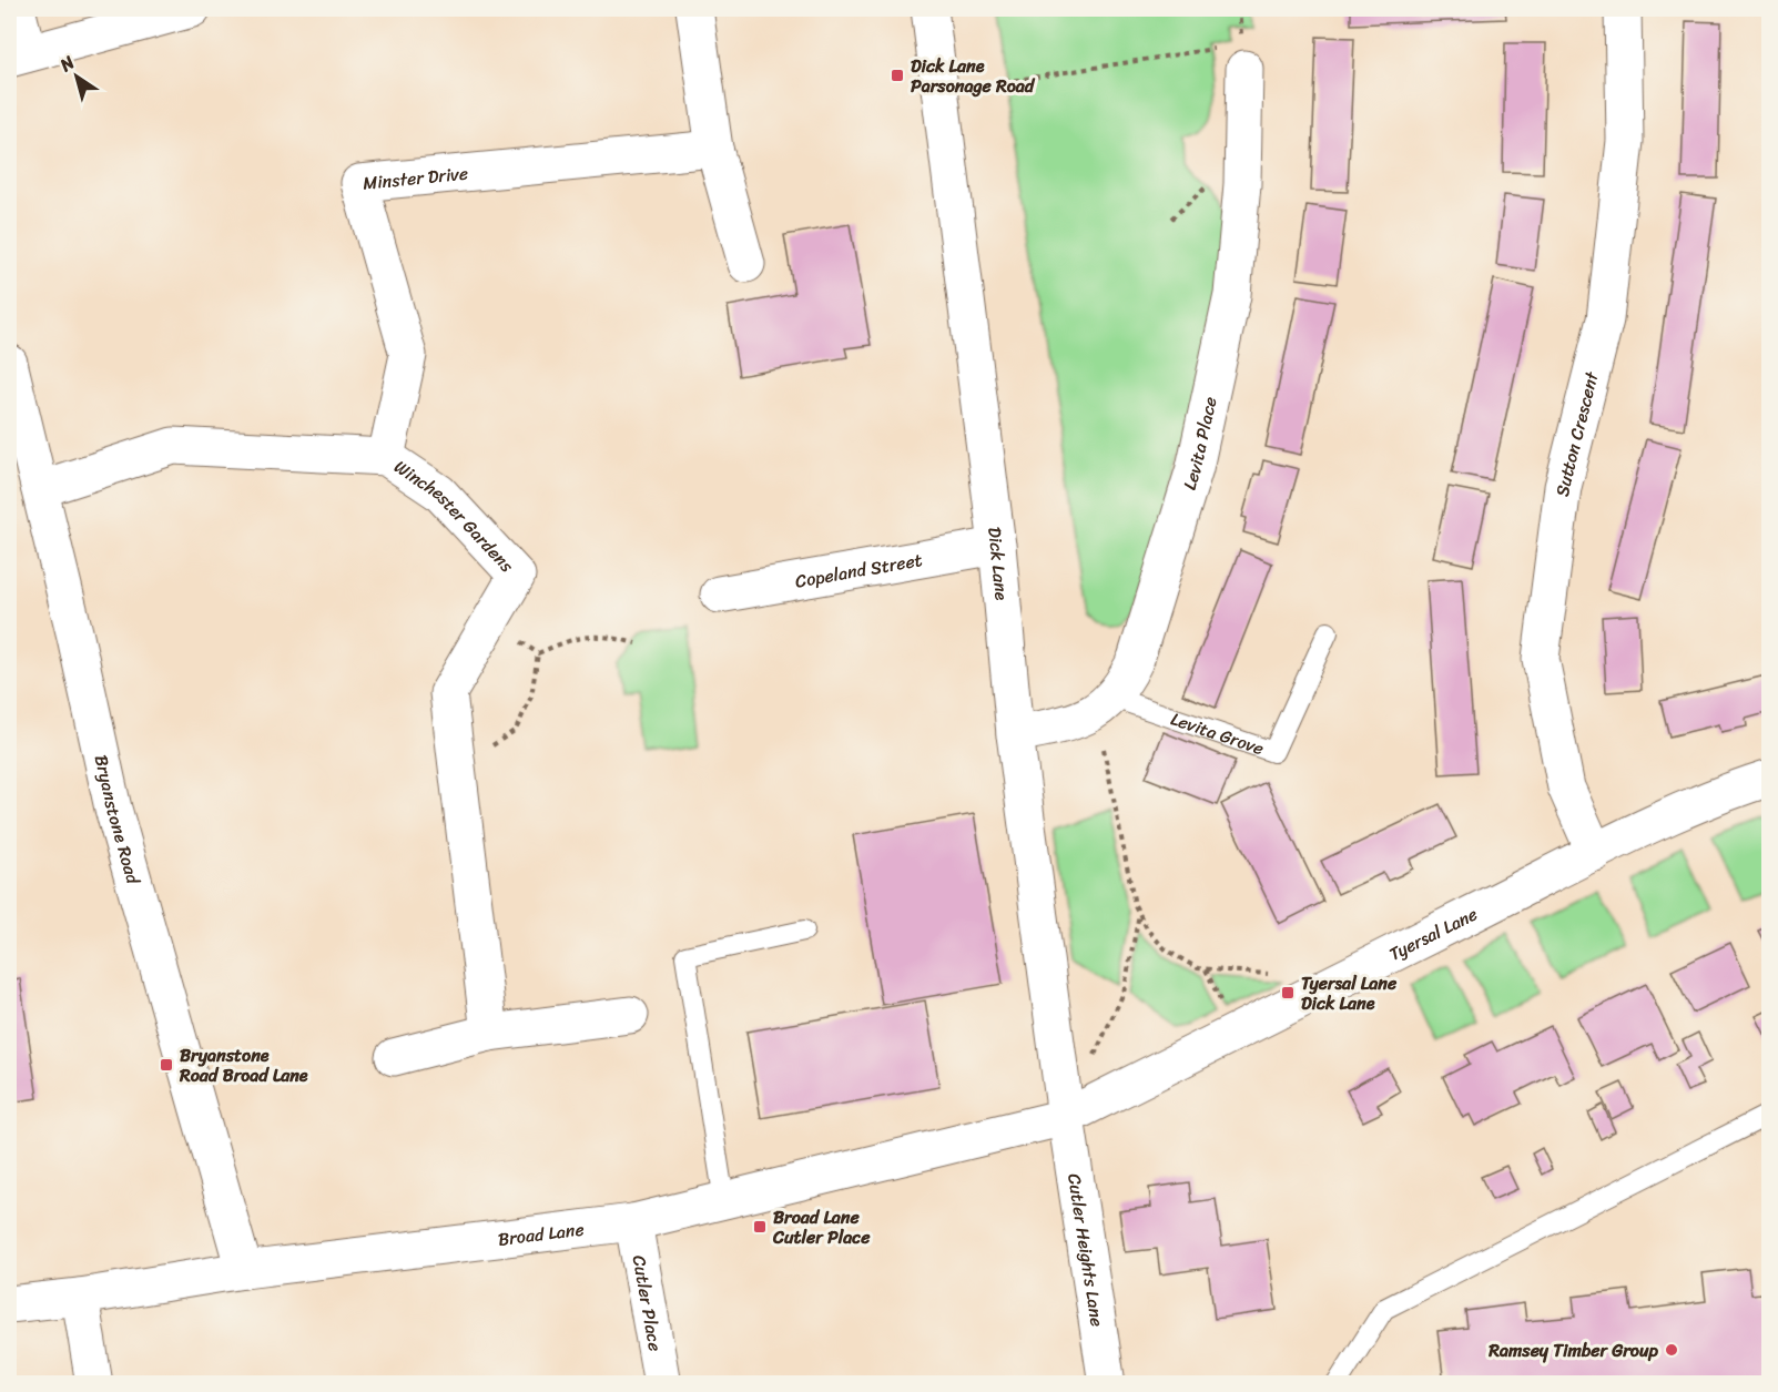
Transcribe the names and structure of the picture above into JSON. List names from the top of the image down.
{
  "streets": {
    "street": [
      "Minster Drive",
      "Sutton Crescent",
      "Levita Place",
      "Winchester Gardens",
      "Dick Lane",
      "Copeland Street",
      "Bryanstone Road",
      "Tyersal Lane",
      "Broad Lane",
      "Cutler Heights Lane",
      "Cutler Place"
    ],
    "lane": ["Levita Grove"]
  },
  "crossings": [
    ["Minster Drive", "Winchester Gardens"],
    ["Sutton Crescent", "Tyersal Lane"],
    ["Levita Place", "Levita Grove"],
    ["Winchester Gardens", "Bryanstone Road"],
    ["Dick Lane", "Copeland Street"],
    ["Dick Lane", "Tyersal Lane"],
    ["Dick Lane", "Broad Lane"],
    ["Dick Lane", "Cutler Heights Lane"],
    ["Bryanstone Road", "Broad Lane"],
    ["Tyersal Lane", "Broad Lane"],
    ["Tyersal Lane", "Cutler Heights Lane"],
    ["Broad Lane", "Cutler Heights Lane"],
    ["Broad Lane", "Cutler Place"]
  ],
  "places": {
    "transit": [
      "Dick Lane Parsonage Road",
      "Tyersal Lane Dick Lane",
      "Bryanstone Road Broad Lane",
      "Broad Lane Cutler Place"
    ],
    "other": ["Ramsey Timber Group"]
  },
  "north": "top left"
}
